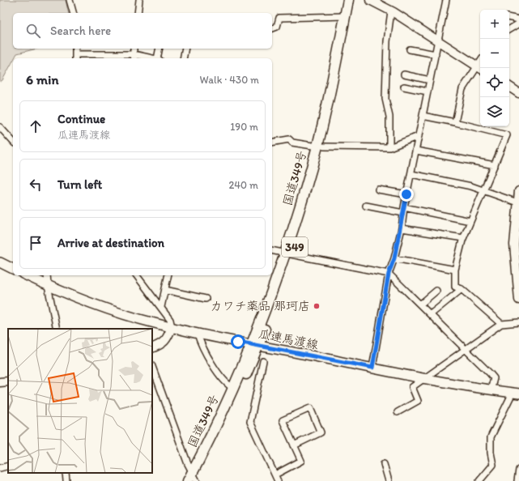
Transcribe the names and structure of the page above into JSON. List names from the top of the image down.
{
  "streets": {
    "highway": ["国道349号", "349"],
    "main road": ["瓜連馬渡線"]
  },
  "crossings": [
    ["国道349号", "瓜連馬渡線"]
  ],
  "places": ["カワチ薬品 那珂店"],
  "page": {
    "map_buttons": ["+", "−"],
    "search": "Search here",
    "heading": ["6 min", "Walk · 430 m"],
    "list": [
      ["Continue", "瓜連馬渡線", "190 m"],
      ["Turn left", "240 m"],
      "Arrive at destination"
    ]
  }
}
